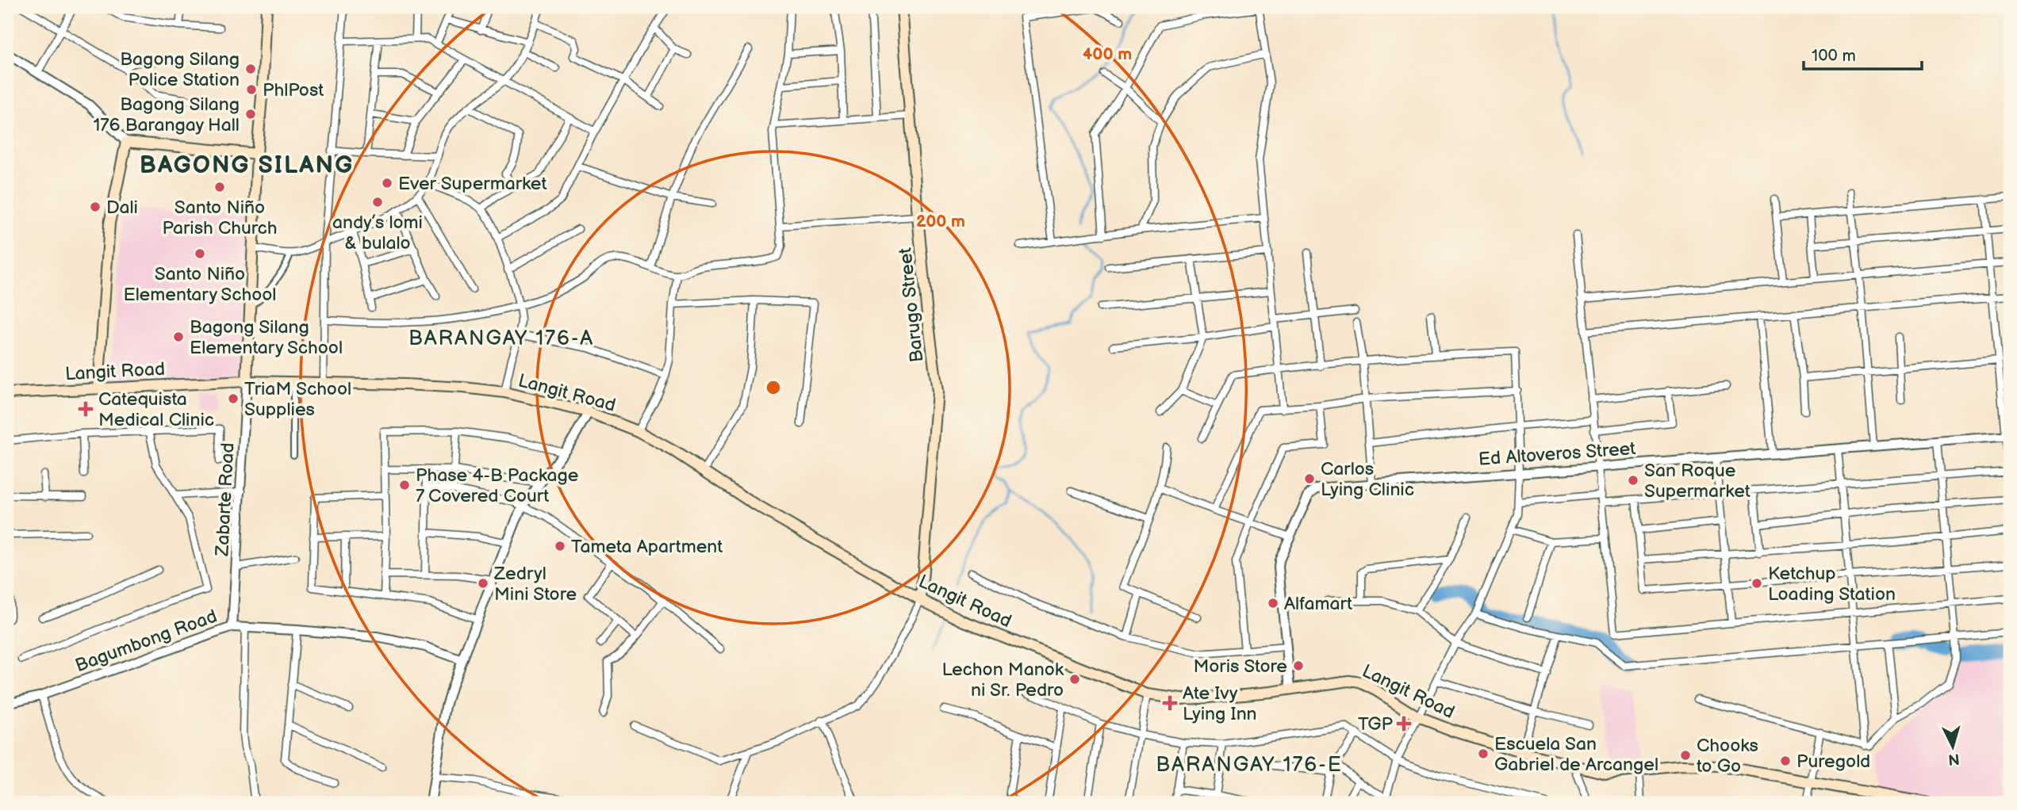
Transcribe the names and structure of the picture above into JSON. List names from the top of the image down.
{
  "streets": {
    "main road": ["Barugo Street", "Langit Road", "Zabarte Road"],
    "street": ["Ed Altoveros Street", "Bagumbong Road"]
  },
  "crossings": [
    ["Barugo Street", "Langit Road"],
    ["Langit Road", "Ed Altoveros Street"],
    ["Langit Road", "Zabarte Road"],
    ["Zabarte Road", "Bagumbong Road"]
  ],
  "districts": ["BAGONG SILANG", "BARANGAY 176-A", "BARANGAY 176-E"],
  "places": {
    "other": [
      "Bagong Silang Police Station",
      "PhlPost",
      "Bagong Silang 176 Barangay Hall",
      "Ever Supermarket",
      "Santo Niño Parish Church",
      "andy’s lomi & bulalo",
      "Dali",
      "Santo Niño Elementary School",
      "Bagong Silang Elementary School",
      "TriaM School Supplies",
      "Carlos Lying Clinic",
      "San Roque Supermarket",
      "Phase 4-B Package 7 Covered Court",
      "Tameta Apartment",
      "Zedryl Mini Store",
      "Ketchup Loading Station",
      "Alfamart",
      "Moris Store",
      "Lechon Manok ni Sr. Pedro",
      "Escuela San Gabriel de Arcangel",
      "Chooks to Go",
      "Puregold"
    ],
    "health": ["Catequista Medical Clinic", "Ate Ivy Lying Inn", "TGP"]
  },
  "scale_bar": "100 m",
  "north": "bottom",
  "rings": ["400 m", "200 m"]
}
